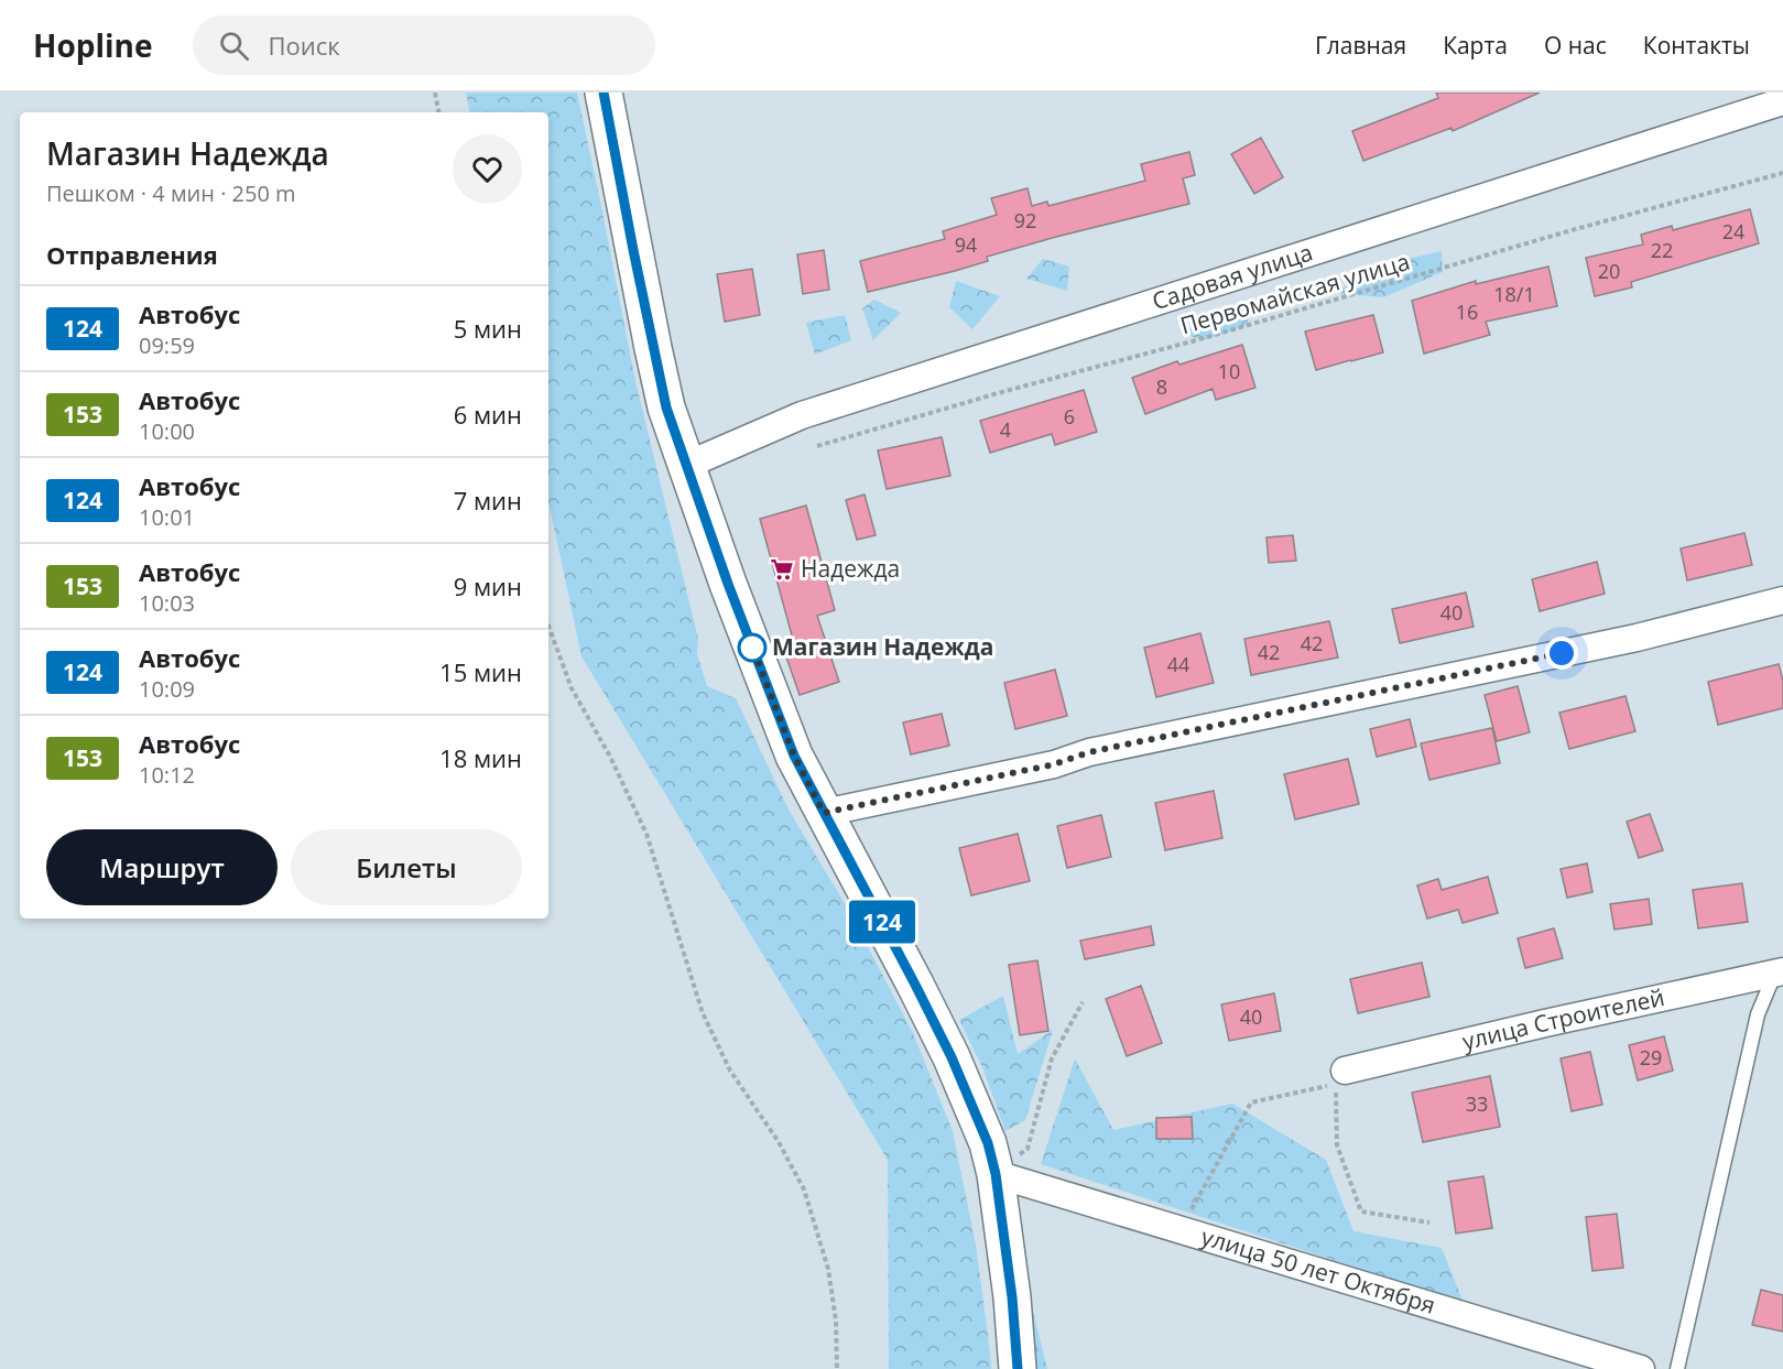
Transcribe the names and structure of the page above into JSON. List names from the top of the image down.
{
  "streets": {
    "street": ["Садовая улица", "улица Строителей", "улица 50 лет Октября"],
    "path": ["Первомайская улица"]
  },
  "places": {
    "supermarket": ["Надежда"],
    "other": ["Магазин Надежда"]
  },
  "lines": ["bus line 124"],
  "house_numbers": [
    "92",
    "24",
    "94",
    "22",
    "20",
    "18/1",
    "16",
    "10",
    "8",
    "6",
    "4",
    "40",
    "42",
    "42",
    "44",
    "40",
    "29",
    "33"
  ],
  "page": {
    "header": "Hopline",
    "search": "Поиск",
    "nav": [
      "Главная",
      "Карта",
      "О нас",
      "Контакты"
    ],
    "on_map": "124",
    "heading": [
      ["Магазин Надежда", "Пешком · 4 мин · 250 m"],
      "Отправления"
    ],
    "list": [
      {
        "mark": "124",
        "name": "Автобус",
        "note": "09:59",
        "value": "5 мин"
      },
      {
        "mark": "153",
        "name": "Автобус",
        "note": "10:00",
        "value": "6 мин"
      },
      {
        "mark": "124",
        "name": "Автобус",
        "note": "10:01",
        "value": "7 мин"
      },
      {
        "mark": "153",
        "name": "Автобус",
        "note": "10:03",
        "value": "9 мин"
      },
      {
        "mark": "124",
        "name": "Автобус",
        "note": "10:09",
        "value": "15 мин"
      },
      {
        "mark": "153",
        "name": "Автобус",
        "note": "10:12",
        "value": "18 мин"
      }
    ],
    "buttons": ["Маршрут", "Билеты"]
  }
}
